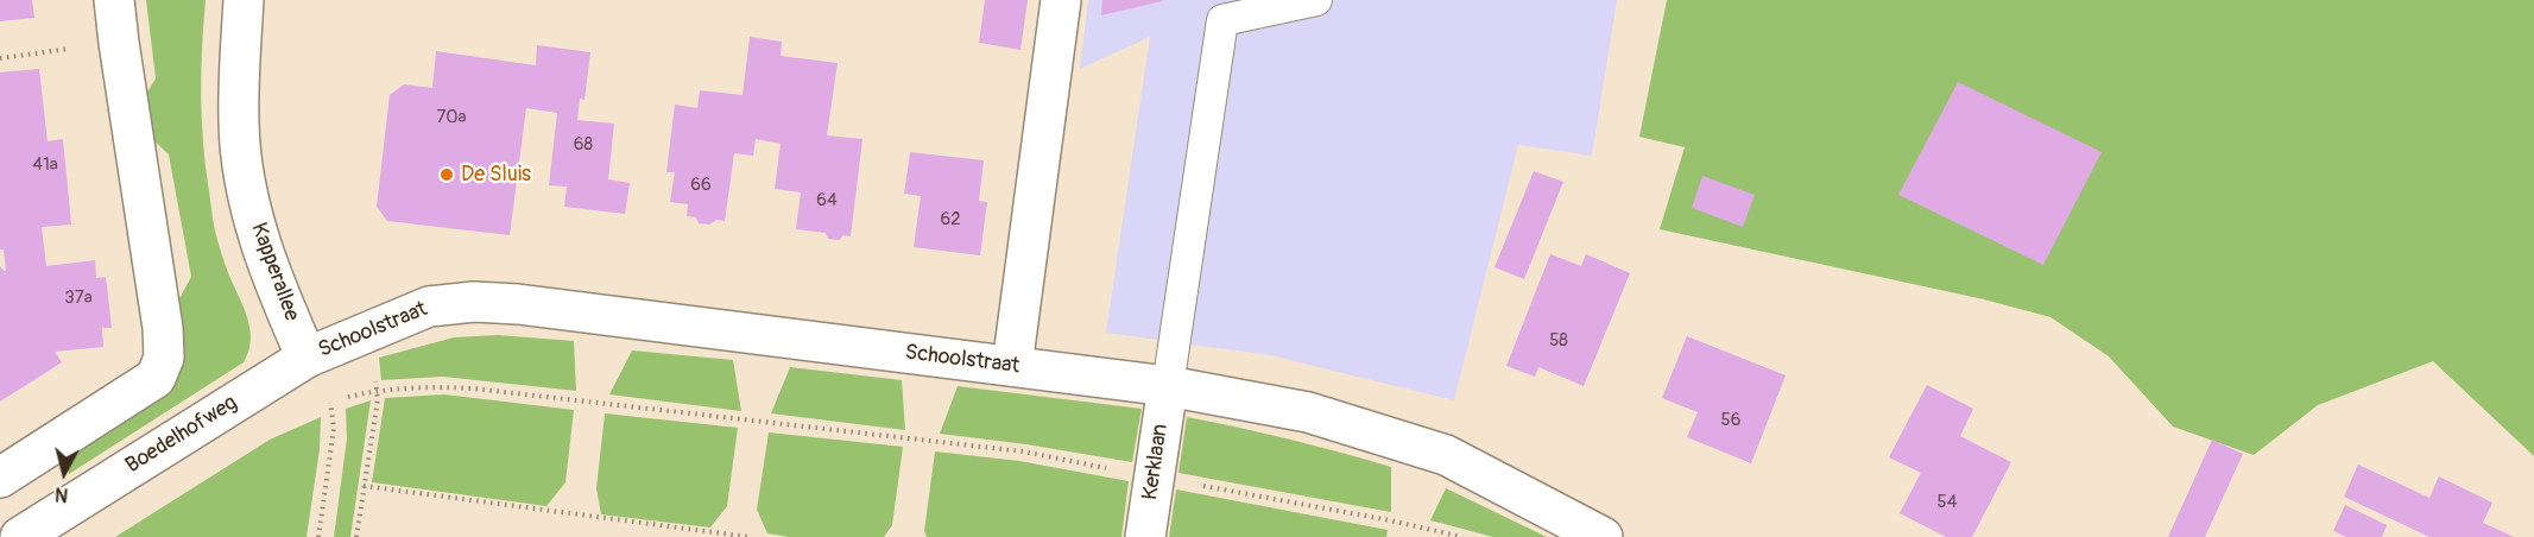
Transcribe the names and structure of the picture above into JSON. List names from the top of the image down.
{
  "streets": {
    "street": [
      "Kapperallee",
      "Schoolstraat",
      "Boedelhofweg",
      "Kerklaan"
    ]
  },
  "crossings": [
    ["Kapperallee", "Schoolstraat"],
    ["Kapperallee", "Boedelhofweg"],
    ["Schoolstraat", "Boedelhofweg"],
    ["Schoolstraat", "Kerklaan"]
  ],
  "places": ["De Sluis"],
  "house_numbers": [
    "70a",
    "68",
    "41a",
    "66",
    "64",
    "62",
    "37a",
    "58",
    "56",
    "54"
  ],
  "north": "bottom"
}
